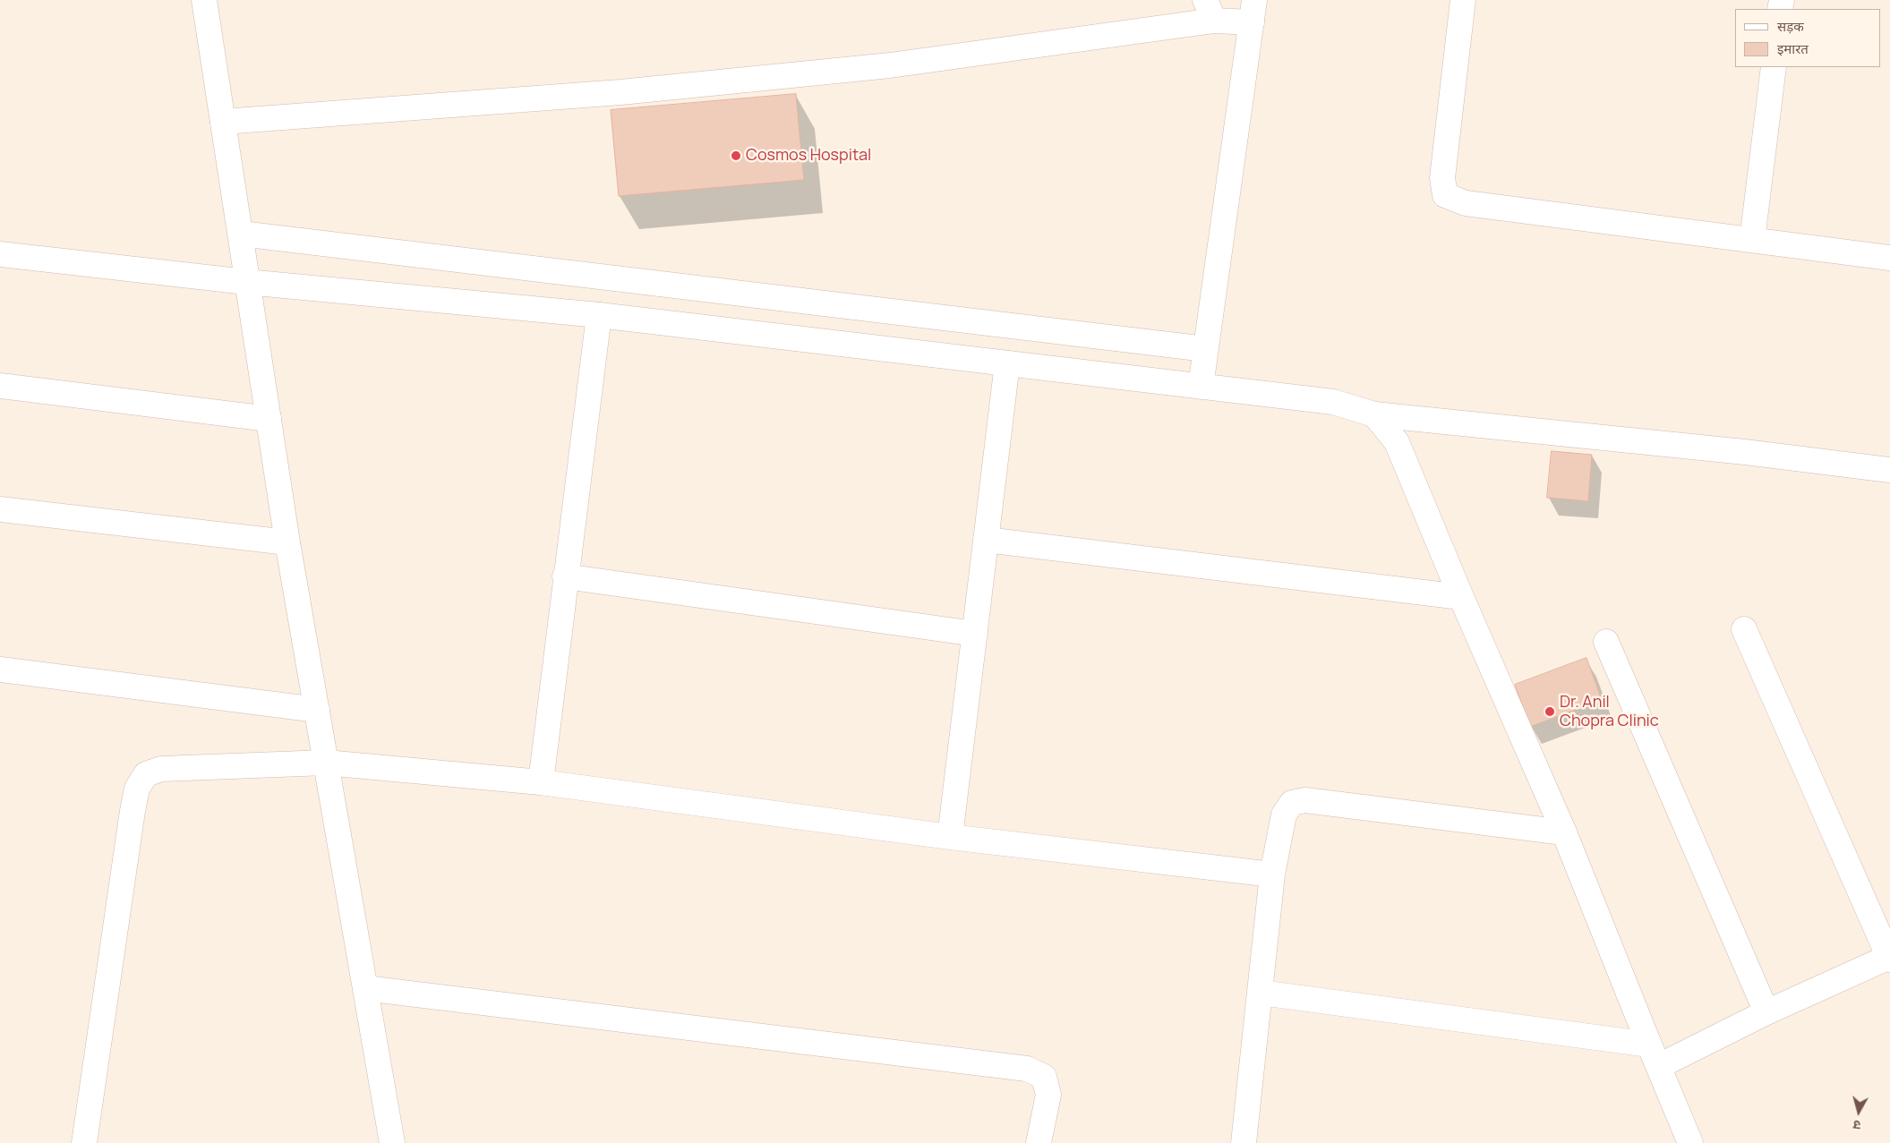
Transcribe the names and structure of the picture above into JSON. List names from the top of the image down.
{
  "places": ["Cosmos Hospital", "Dr. Anil Chopra Clinic"],
  "legend": ["सड़क", "इमारत"],
  "north": "bottom"
}
